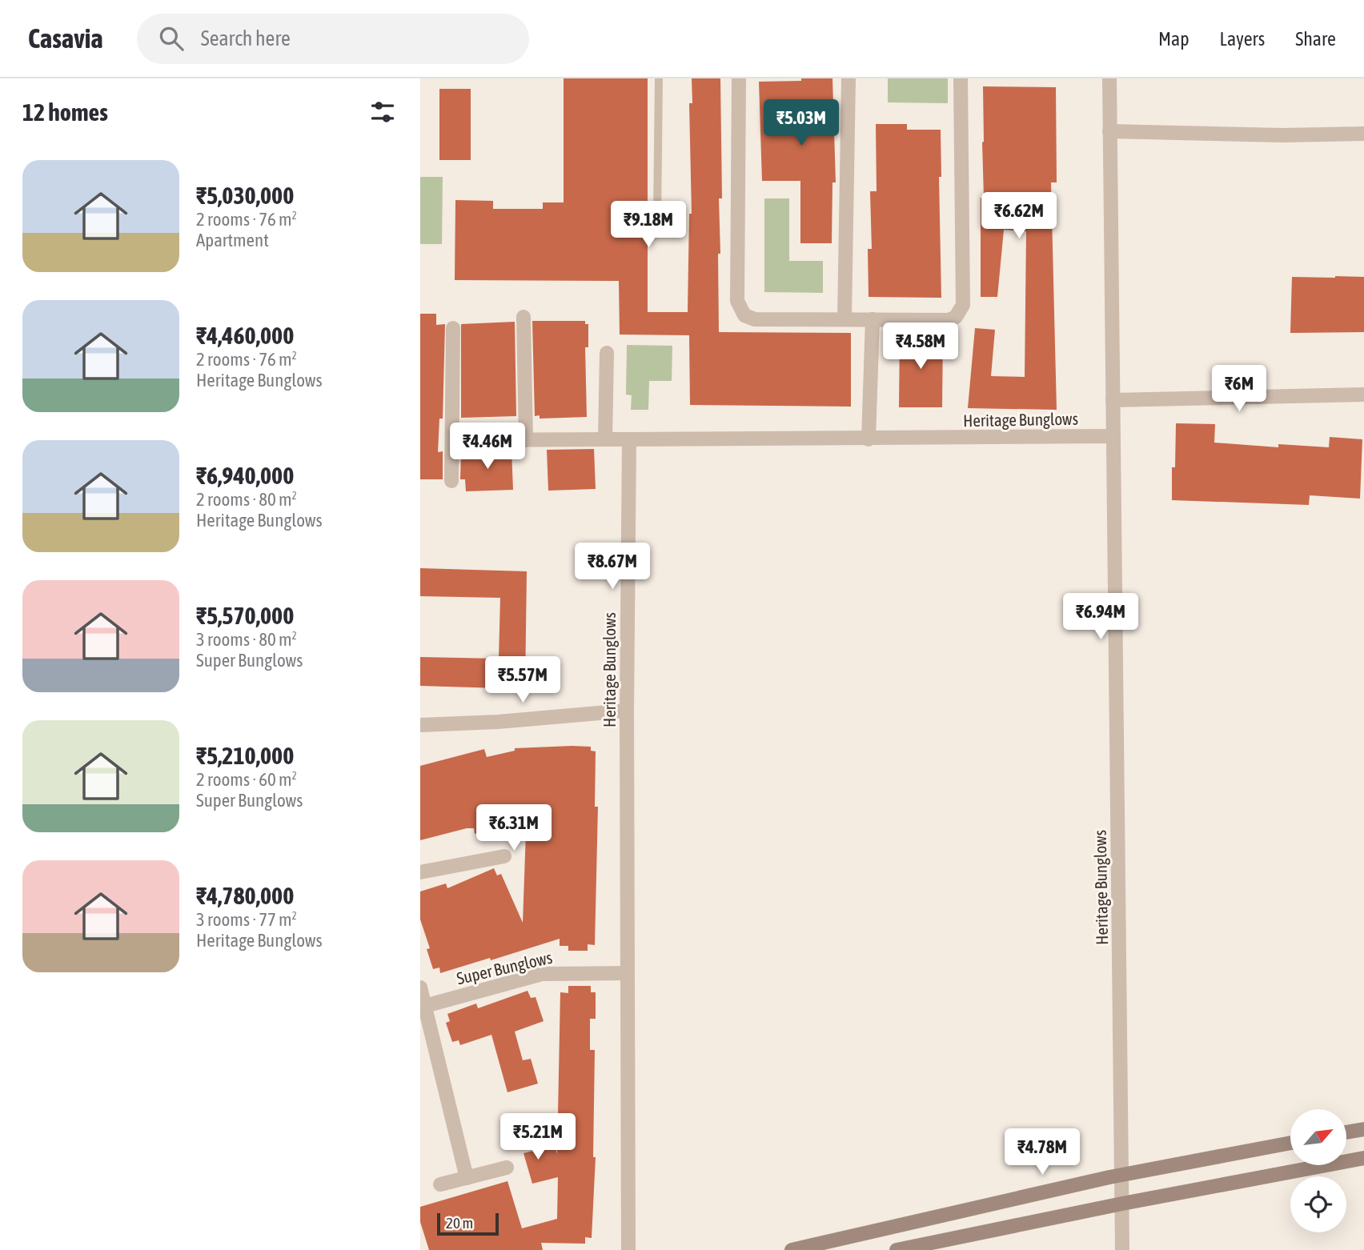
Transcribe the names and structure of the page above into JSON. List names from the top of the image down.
{
  "streets": {
    "street": ["Heritage Bunglows", "Super Bunglows"]
  },
  "crossings": [
    ["Heritage Bunglows", "Super Bunglows"]
  ],
  "scale_bar": "20 m",
  "north": "top right",
  "page": {
    "header": "Casavia",
    "search": "Search here",
    "nav": ["Map", "Layers", "Share"],
    "heading": "12 homes",
    "price": [
      "₹5.03M",
      "₹6.62M",
      "₹9.18M",
      "₹4.58M",
      "₹6M",
      "₹4.46M",
      "₹8.67M",
      "₹6.94M",
      "₹5.57M",
      "₹6.31M",
      "₹5.21M",
      "₹4.78M"
    ],
    "list": [
      {
        "name": "₹5,030,000",
        "note": "2 rooms · 76 m² · Apartment"
      },
      {
        "name": "₹4,460,000",
        "note": "2 rooms · 76 m² · Heritage Bunglows"
      },
      {
        "name": "₹6,940,000",
        "note": "2 rooms · 80 m² · Heritage Bunglows"
      },
      {
        "name": "₹5,570,000",
        "note": "3 rooms · 80 m² · Super Bunglows"
      },
      {
        "name": "₹5,210,000",
        "note": "2 rooms · 60 m² · Super Bunglows"
      },
      {
        "name": "₹4,780,000",
        "note": "3 rooms · 77 m² · Heritage Bunglows"
      }
    ],
    "scale": "20 m"
  }
}
